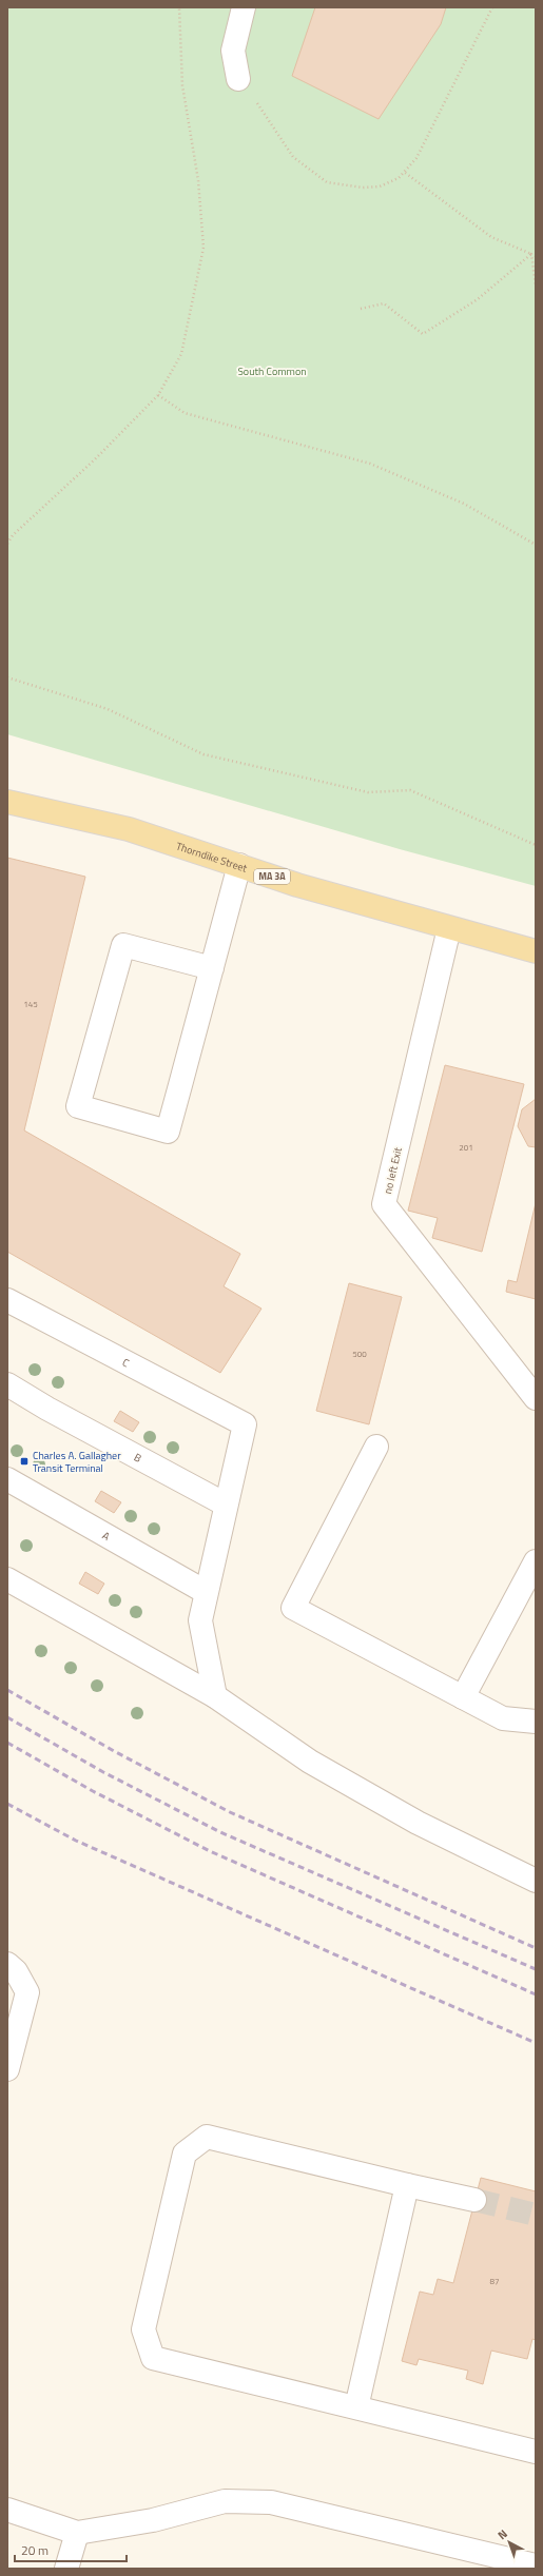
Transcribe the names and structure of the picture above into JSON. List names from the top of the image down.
{
  "streets": {
    "main road": ["Thorndike Street", "MA 3A"],
    "lane": [
      "no left Exit",
      "C",
      "B",
      "A"
    ]
  },
  "crossings": [
    ["Thorndike Street", "no left Exit"],
    ["C", "B"]
  ],
  "parks": ["South Common"],
  "places": {
    "transit": ["Charles A. Gallagher Transit Terminal"]
  },
  "house_numbers": [
    "145",
    "201",
    "500",
    "87"
  ],
  "scale_bar": "20 m",
  "north": "top left"
}
